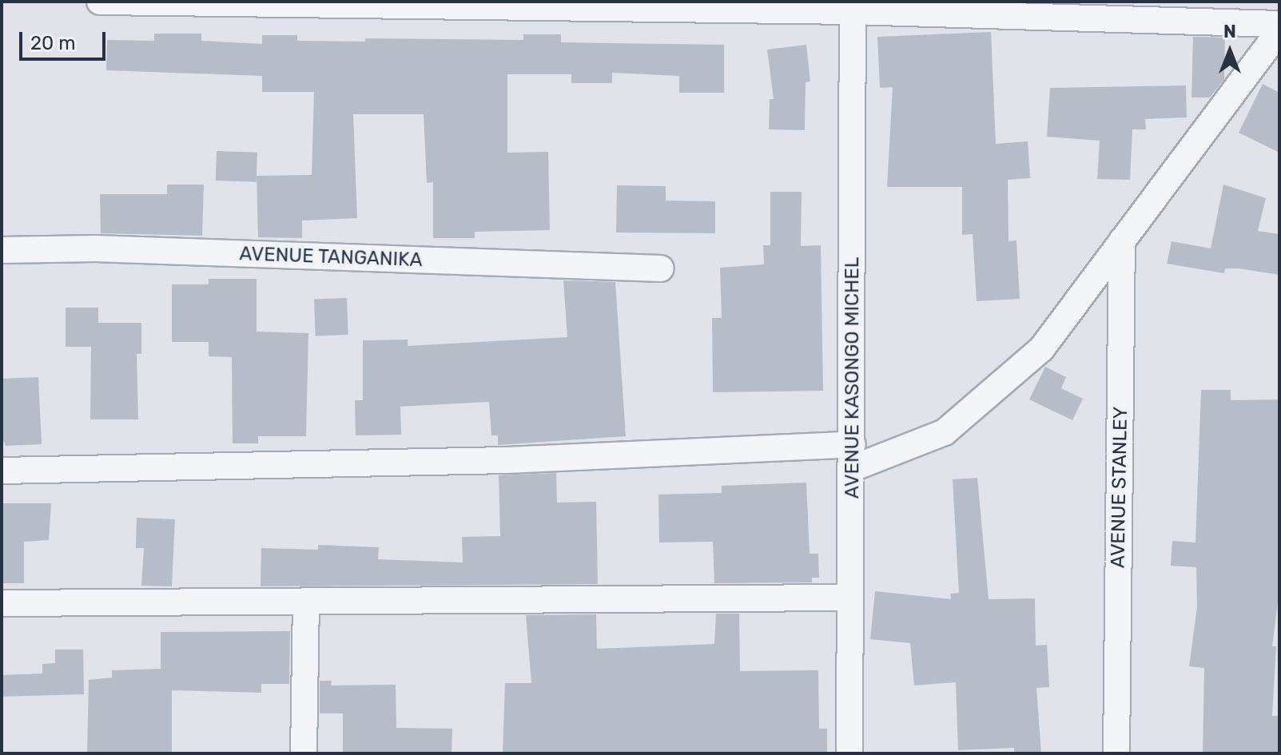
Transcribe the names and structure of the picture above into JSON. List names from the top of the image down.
{
  "streets": {
    "street": ["AVENUE TANGANIKA", "AVENUE KASONGO MICHEL", "AVENUE STANLEY"]
  },
  "scale_bar": "20 m",
  "north": "top"
}
